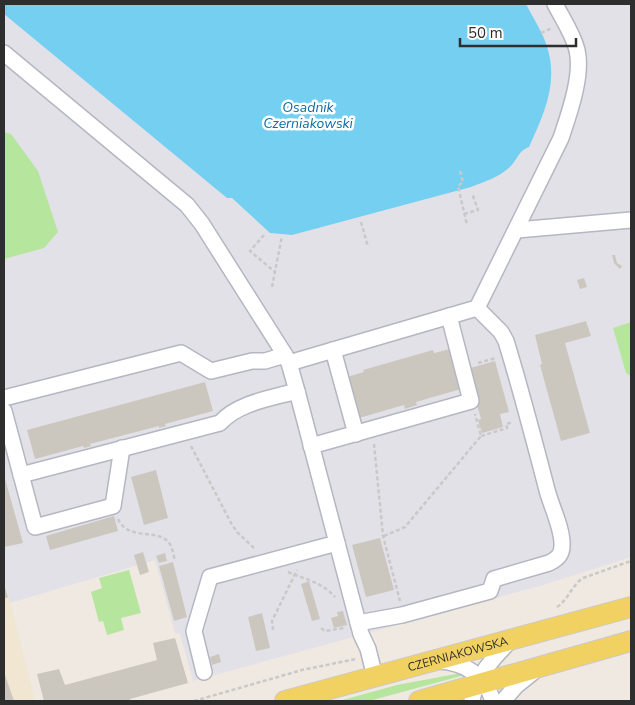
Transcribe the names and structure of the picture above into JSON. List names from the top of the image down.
{
  "streets": {
    "main road": ["CZERNIAKOWSKA"]
  },
  "water": ["Osadnik Czerniakowski"],
  "scale_bar": "50 m"
}
